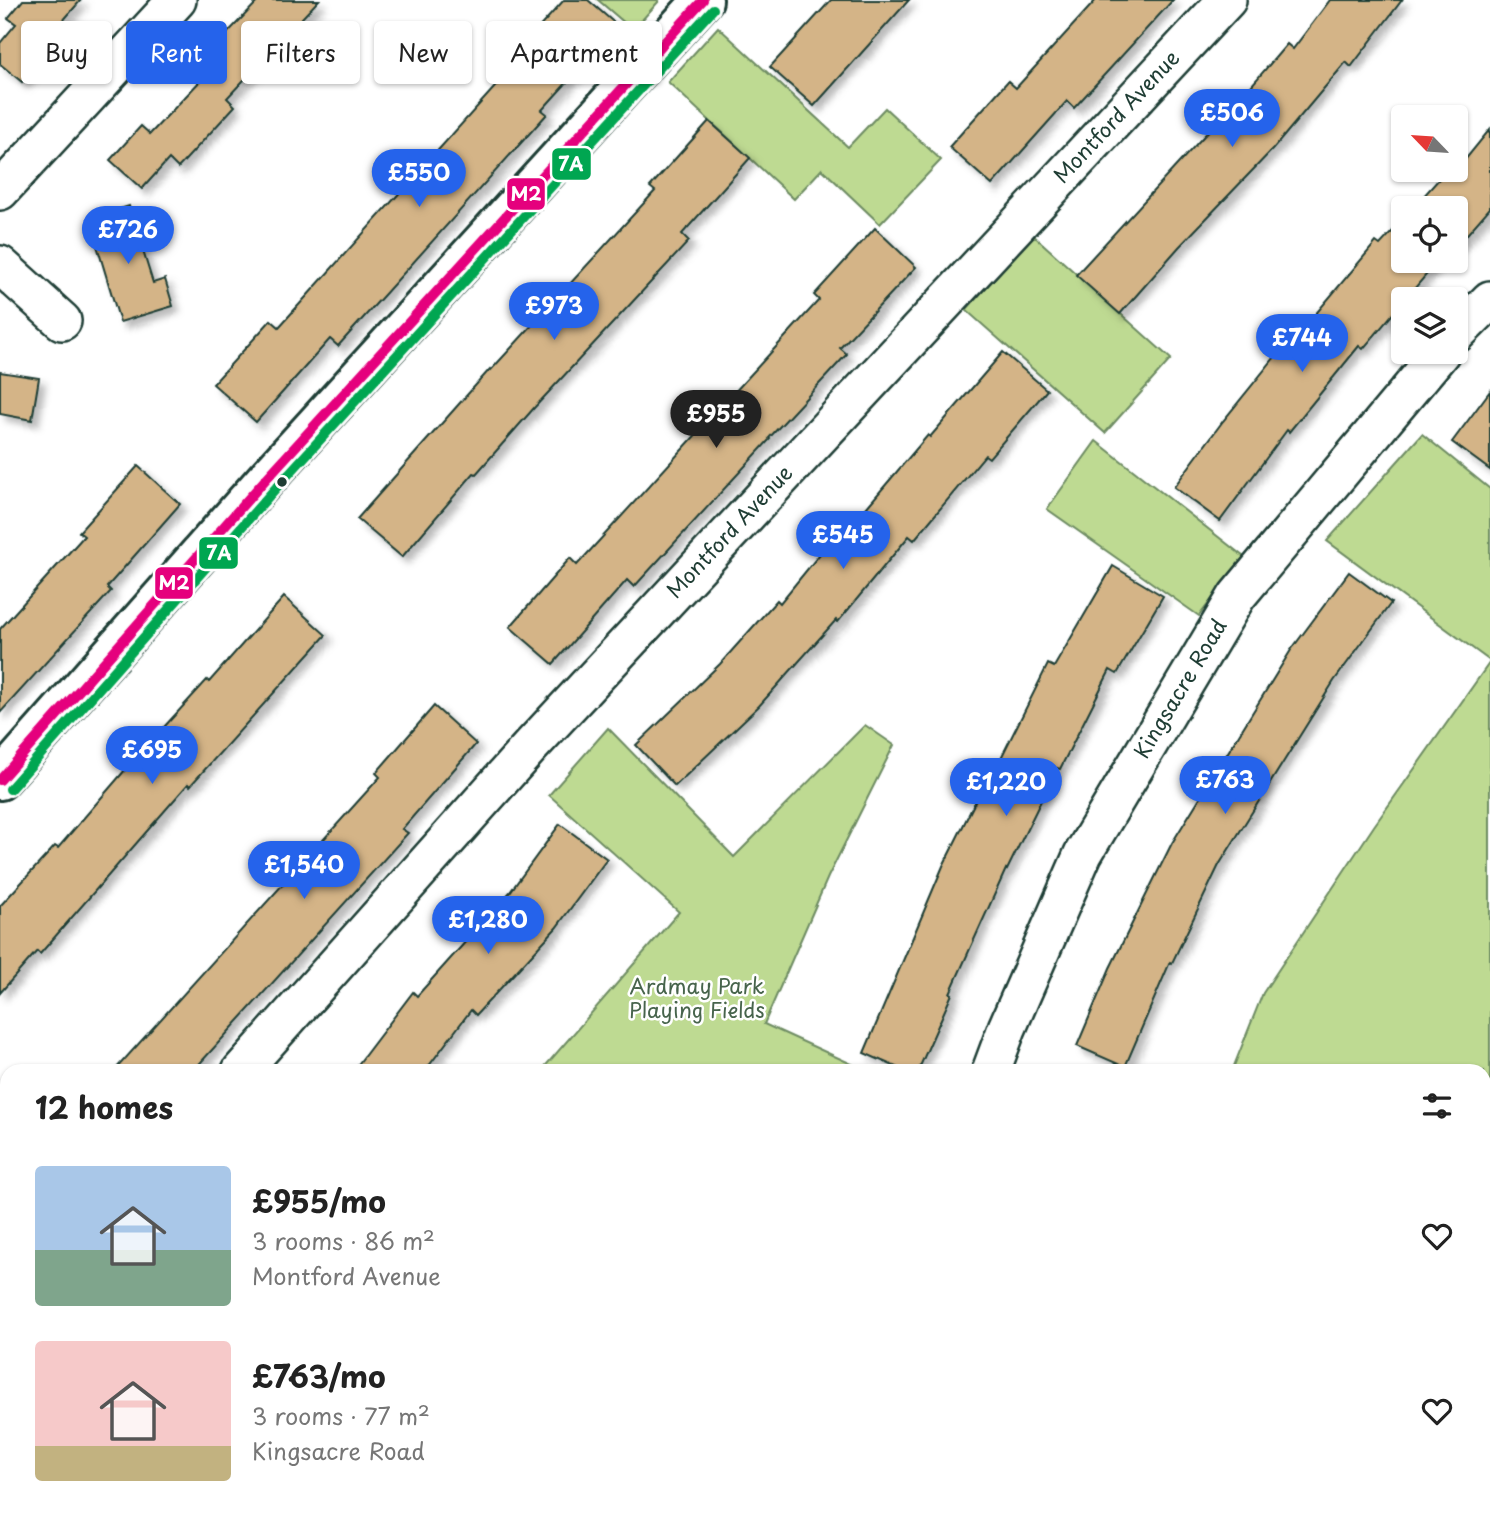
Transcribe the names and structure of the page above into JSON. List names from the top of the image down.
{
  "streets": {
    "street": ["Montford Avenue", "Kingsacre Road"]
  },
  "parks": ["Ardmay Park Playing Fields"],
  "lines": ["transit line M2", "transit line 7A"],
  "north": "top left",
  "page": {
    "chip": [
      "Buy",
      "Rent",
      "Filters",
      "New",
      "Apartment"
    ],
    "price": [
      "£506",
      "£550",
      "£726",
      "£973",
      "£744",
      "£955",
      "£545",
      "£695",
      "£763",
      "£1,220",
      "£1,540",
      "£1,280"
    ],
    "heading": "12 homes",
    "list": [
      {
        "name": "£955/mo",
        "note": "3 rooms · 86 m² · Montford Avenue"
      },
      {
        "name": "£763/mo",
        "note": "3 rooms · 77 m² · Kingsacre Road"
      }
    ]
  }
}
